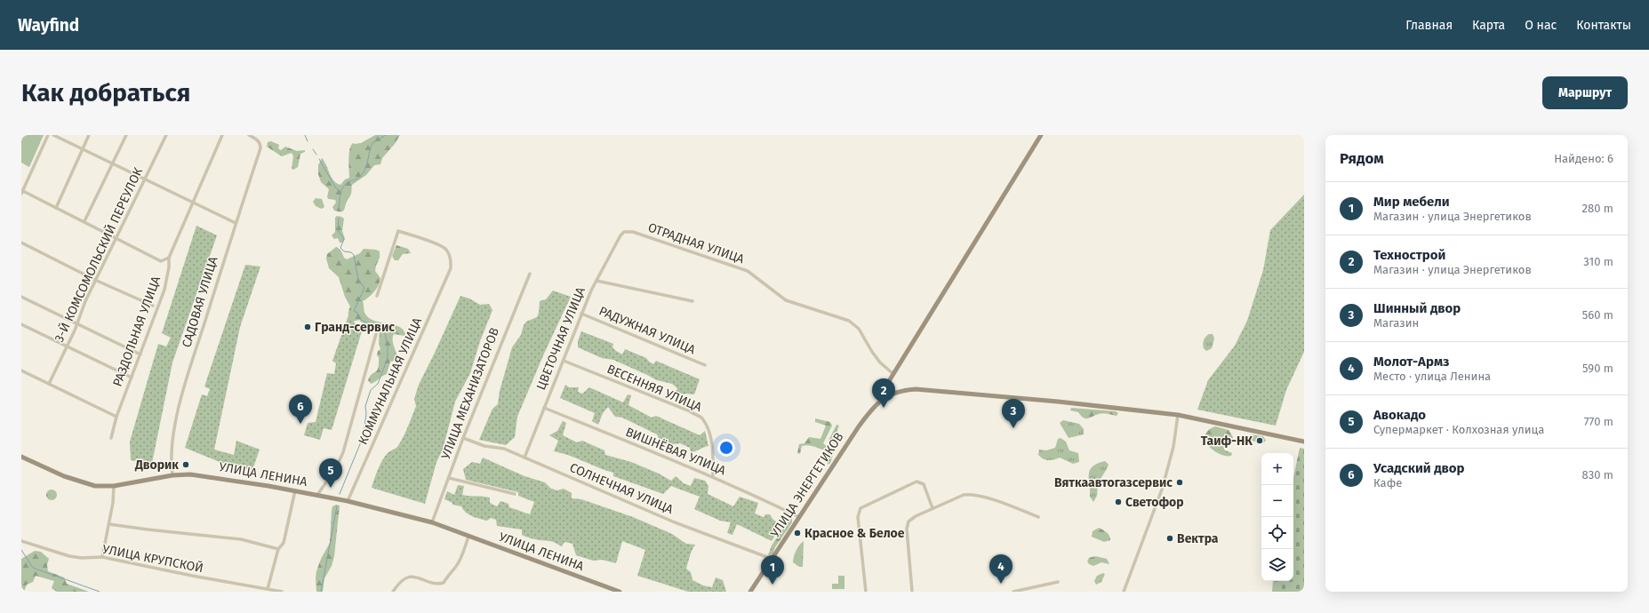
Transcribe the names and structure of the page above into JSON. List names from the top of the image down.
{
  "streets": {
    "street": [
      "ОТРАДНАЯ УЛИЦА",
      "3-Й КОМСОМОЛЬСКИЙ ПЕРЕУЛОК",
      "САДОВАЯ УЛИЦА",
      "РАДУЖНАЯ УЛИЦА",
      "РАЗДОЛЬНАЯ УЛИЦА",
      "ЦВЕТОЧНАЯ УЛИЦА",
      "КОММУНАЛЬНАЯ УЛИЦА",
      "ВЕСЕННЯЯ УЛИЦА",
      "УЛИЦА МЕХАНИЗАТОРОВ",
      "ВИШНЁВАЯ УЛИЦА",
      "УЛИЦА ЛЕНИНА",
      "УЛИЦА ЭНЕРГЕТИКОВ",
      "СОЛНЕЧНАЯ УЛИЦА",
      "УЛИЦА КРУПСКОЙ"
    ]
  },
  "crossings": [
    ["ОТРАДНАЯ УЛИЦА", "ЦВЕТОЧНАЯ УЛИЦА"],
    ["САДОВАЯ УЛИЦА", "УЛИЦА ЛЕНИНА"],
    ["РАДУЖНАЯ УЛИЦА", "ЦВЕТОЧНАЯ УЛИЦА"],
    ["ЦВЕТОЧНАЯ УЛИЦА", "ВЕСЕННЯЯ УЛИЦА"],
    ["ЦВЕТОЧНАЯ УЛИЦА", "ВИШНЁВАЯ УЛИЦА"],
    ["ЦВЕТОЧНАЯ УЛИЦА", "СОЛНЕЧНАЯ УЛИЦА"],
    ["КОММУНАЛЬНАЯ УЛИЦА", "УЛИЦА ЛЕНИНА"],
    ["ВЕСЕННЯЯ УЛИЦА", "ВИШНЁВАЯ УЛИЦА"],
    ["УЛИЦА МЕХАНИЗАТОРОВ", "УЛИЦА ЛЕНИНА"],
    ["УЛИЦА МЕХАНИЗАТОРОВ", "СОЛНЕЧНАЯ УЛИЦА"],
    ["ВИШНЁВАЯ УЛИЦА", "УЛИЦА ЭНЕРГЕТИКОВ"],
    ["УЛИЦА ЭНЕРГЕТИКОВ", "СОЛНЕЧНАЯ УЛИЦА"]
  ],
  "places": [
    "Гранд-сервис",
    "Таиф-НК",
    "Дворик",
    "Вяткаавтогазсервис",
    "Светофор",
    "Красное & Белое",
    "Вектра"
  ],
  "page": {
    "header": "Wayfind",
    "nav": [
      "Главная",
      "Карта",
      "О нас",
      "Контакты"
    ],
    "buttons": "Маршрут",
    "title": "Как добраться",
    "heading": ["Рядом", "Найдено: 6"],
    "list": [
      {
        "mark": "1",
        "name": "Мир мебели",
        "note": "Магазин · улица Энергетиков",
        "value": "280 m"
      },
      {
        "mark": "2",
        "name": "Технострой",
        "note": "Магазин · улица Энергетиков",
        "value": "310 m"
      },
      {
        "mark": "3",
        "name": "Шинный двор",
        "note": "Магазин",
        "value": "560 m"
      },
      {
        "mark": "4",
        "name": "Молот-Армз",
        "note": "Место · улица Ленина",
        "value": "590 m"
      },
      {
        "mark": "5",
        "name": "Авокадо",
        "note": "Супермаркет · Колхозная улица",
        "value": "770 m"
      },
      {
        "mark": "6",
        "name": "Усадский двор",
        "note": "Кафе",
        "value": "830 m"
      }
    ],
    "pins": [
      "2",
      "6",
      "3",
      "5",
      "4",
      "1"
    ],
    "map_buttons": ["+", "−"]
  }
}
